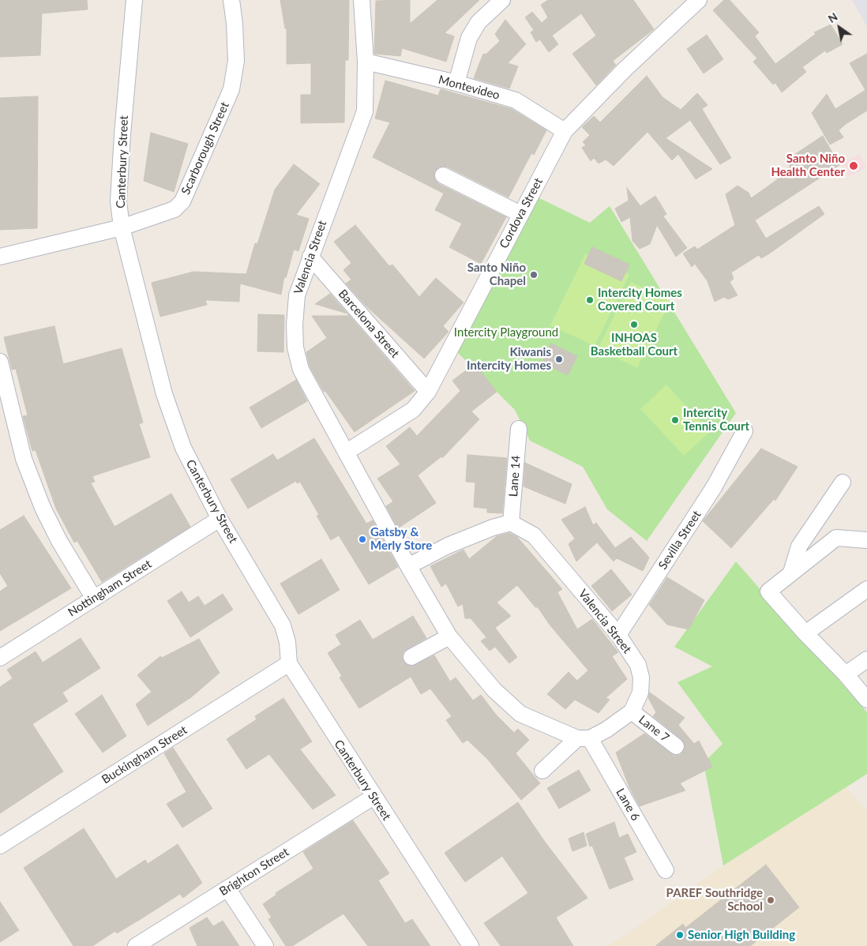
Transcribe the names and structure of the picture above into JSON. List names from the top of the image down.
{
  "streets": {
    "street": [
      "Montevideo",
      "Scarborough Street",
      "Canterbury Street",
      "Cordova Street",
      "Valencia Street",
      "Barcelona Street",
      "Lane 14",
      "Sevilla Street",
      "Nottingham Street",
      "Lane 7",
      "Buckingham Street",
      "Lane 6",
      "Brighton Street"
    ]
  },
  "crossings": [
    ["Montevideo", "Cordova Street"],
    ["Montevideo", "Valencia Street"],
    ["Scarborough Street", "Canterbury Street"],
    ["Canterbury Street", "Nottingham Street"],
    ["Canterbury Street", "Buckingham Street"],
    ["Canterbury Street", "Brighton Street"],
    ["Cordova Street", "Valencia Street"],
    ["Cordova Street", "Barcelona Street"],
    ["Valencia Street", "Barcelona Street"],
    ["Valencia Street", "Lane 14"],
    ["Valencia Street", "Sevilla Street"],
    ["Valencia Street", "Lane 7"],
    ["Valencia Street", "Lane 6"]
  ],
  "parks": ["Intercity Playground"],
  "places": [
    "Santo Niño Health Center",
    "Santo Niño Chapel",
    "Intercity Homes Covered Court",
    "INHOAS Basketball Court",
    "Kiwanis Intercity Homes",
    "Intercity Tennis Court",
    "Gatsby & Merly Store",
    "PAREF Southridge School",
    "Senior High Building"
  ],
  "north": "top left"
}
